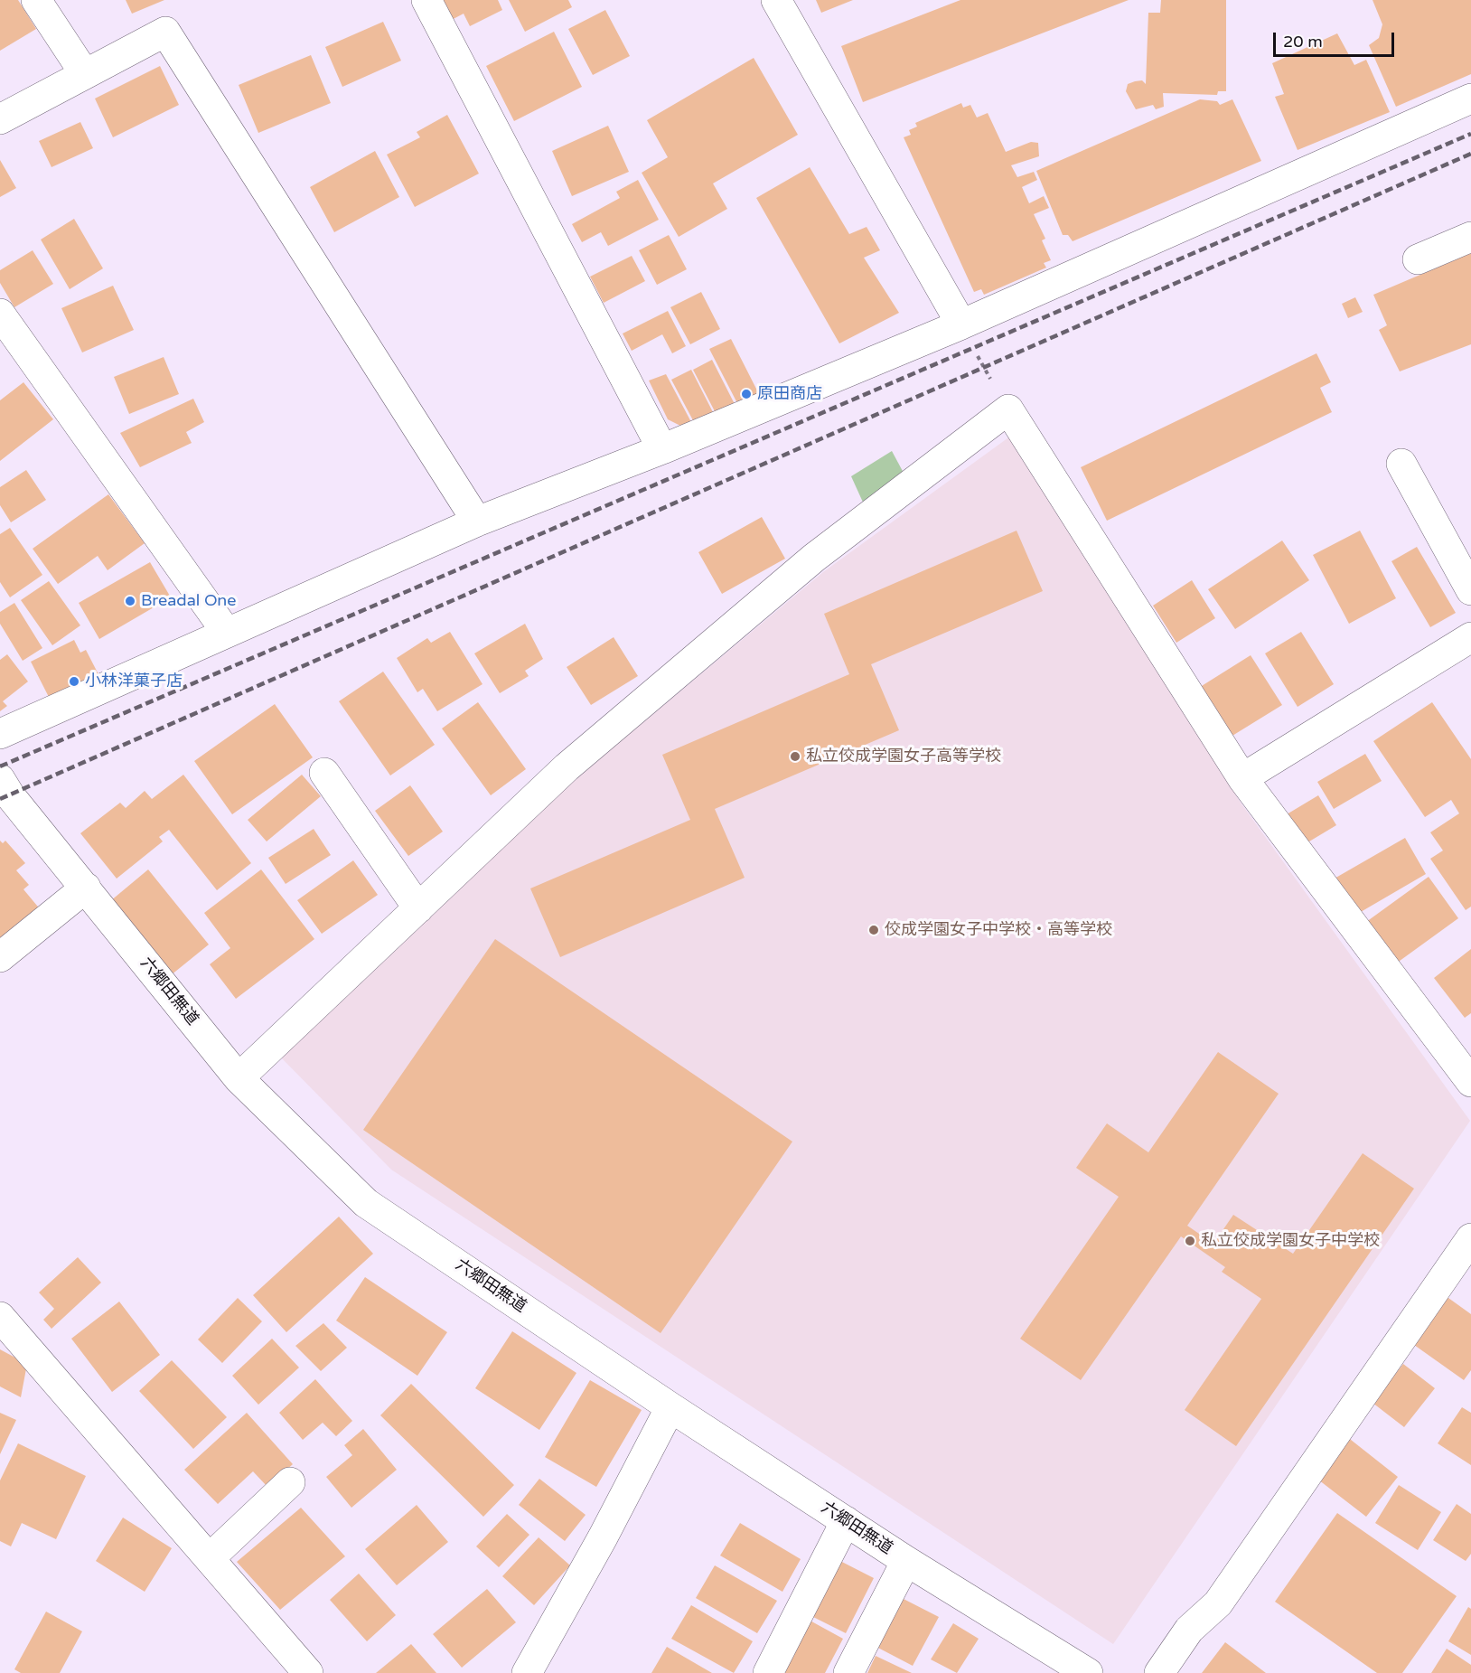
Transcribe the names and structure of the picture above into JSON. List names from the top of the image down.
{
  "streets": {
    "street": ["六郷田無道"]
  },
  "places": [
    "原田商店",
    "Breadal One",
    "小林洋菓子店",
    "私立佼成学園女子高等学校",
    "佼成学園女子中学校・高等学校",
    "私立佼成学園女子中学校"
  ],
  "scale_bar": "20 m"
}
